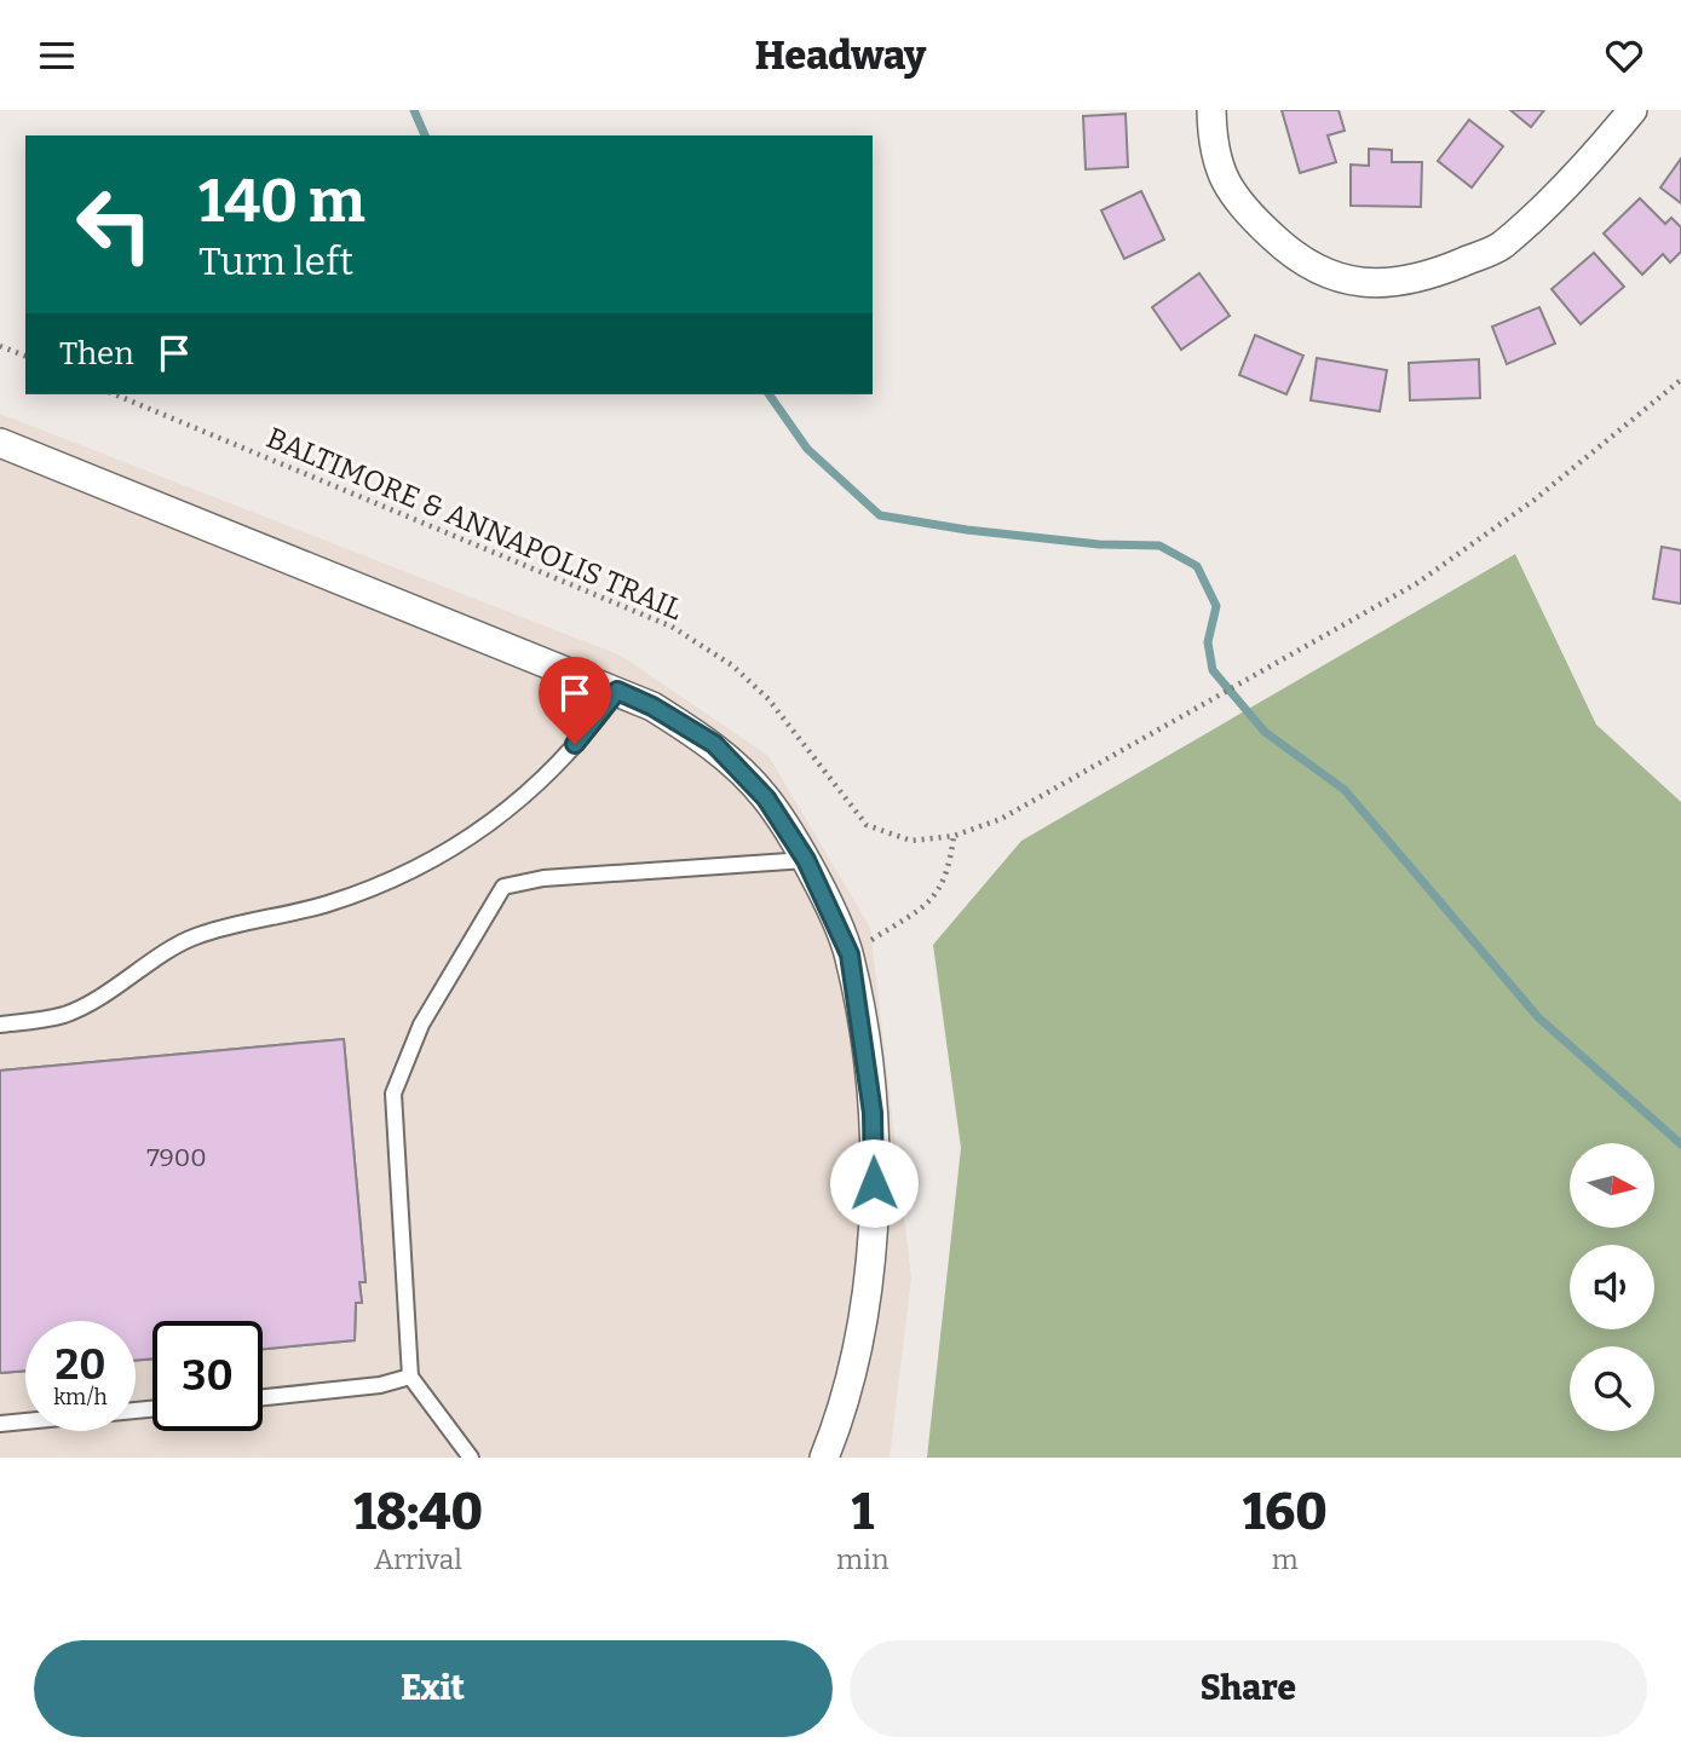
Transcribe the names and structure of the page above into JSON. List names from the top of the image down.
{
  "streets": {
    "path": ["BALTIMORE & ANNAPOLIS TRAIL"]
  },
  "house_numbers": ["7900"],
  "north": "right",
  "page": {
    "header": "Headway",
    "turn": ["140 m", "Turn left"],
    "then": "Then",
    "speed": "20 km/h",
    "limit": "30",
    "eta": [
      "18:40",
      "Arrival",
      "1",
      "min",
      "160",
      "m"
    ],
    "buttons": ["Exit", "Share"]
  }
}
